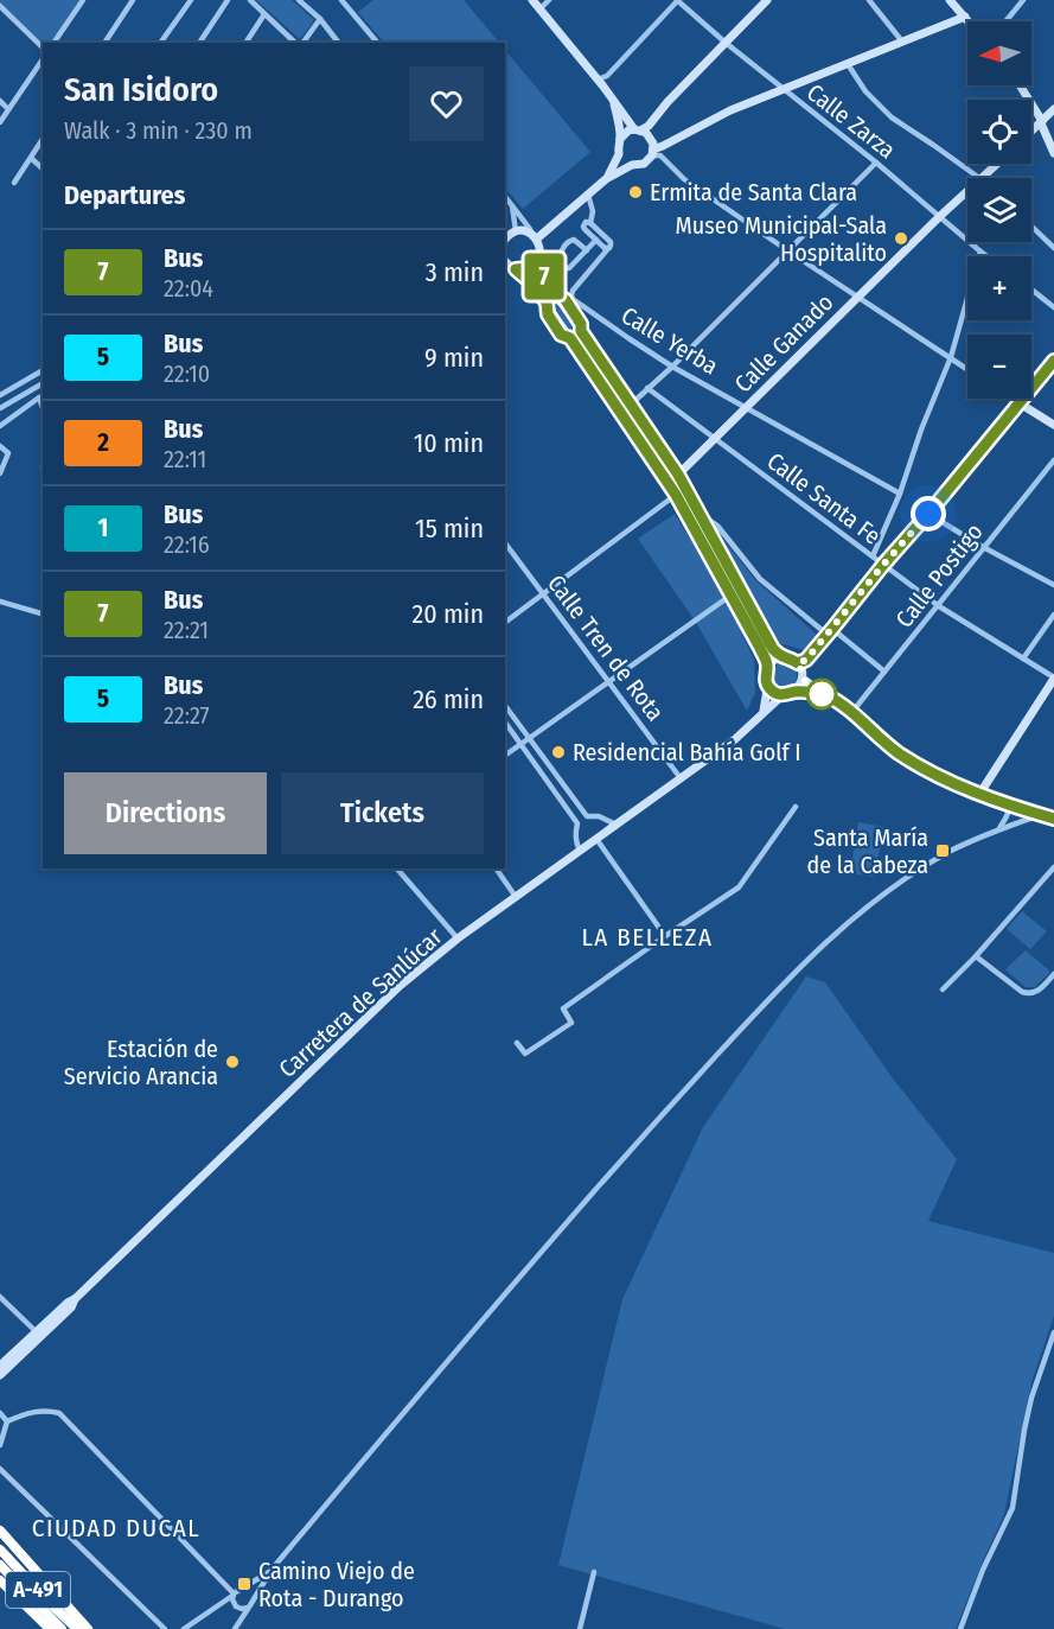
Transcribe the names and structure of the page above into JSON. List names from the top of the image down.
{
  "streets": {
    "highway": ["A-491"],
    "main road": ["Calle Ganado", "Carretera de Sanlúcar"],
    "street": [
      "Calle Zarza",
      "Calle Yerba",
      "Calle Santa Fe",
      "Calle Postigo",
      "Calle Tren de Rota"
    ]
  },
  "crossings": [
    ["Calle Zarza", "Calle Ganado"],
    ["Calle Yerba", "Calle Ganado"],
    ["Calle Ganado", "Calle Santa Fe"],
    ["Calle Santa Fe", "Calle Postigo"],
    ["Calle Tren de Rota", "Carretera de Sanlúcar"]
  ],
  "districts": ["LA BELLEZA", "CIUDAD DUCAL"],
  "places": {
    "other": [
      "Ermita de Santa Clara",
      "Museo Municipal-Sala Hospitalito",
      "Residencial Bahía Golf I",
      "Estación de Servicio Arancia"
    ],
    "transit": ["Santa María de la Cabeza", "Camino Viejo de Rota - Durango"]
  },
  "lines": ["bus line 7"],
  "north": "left",
  "page": {
    "on_map": "7",
    "map_buttons": ["+", "−"],
    "heading": [
      ["San Isidoro", "Walk · 3 min · 230 m"],
      "Departures"
    ],
    "list": [
      {
        "mark": "7",
        "name": "Bus",
        "note": "22:04",
        "value": "3 min"
      },
      {
        "mark": "5",
        "name": "Bus",
        "note": "22:10",
        "value": "9 min"
      },
      {
        "mark": "2",
        "name": "Bus",
        "note": "22:11",
        "value": "10 min"
      },
      {
        "mark": "1",
        "name": "Bus",
        "note": "22:16",
        "value": "15 min"
      },
      {
        "mark": "7",
        "name": "Bus",
        "note": "22:21",
        "value": "20 min"
      },
      {
        "mark": "5",
        "name": "Bus",
        "note": "22:27",
        "value": "26 min"
      }
    ],
    "buttons": ["Directions", "Tickets"]
  }
}
